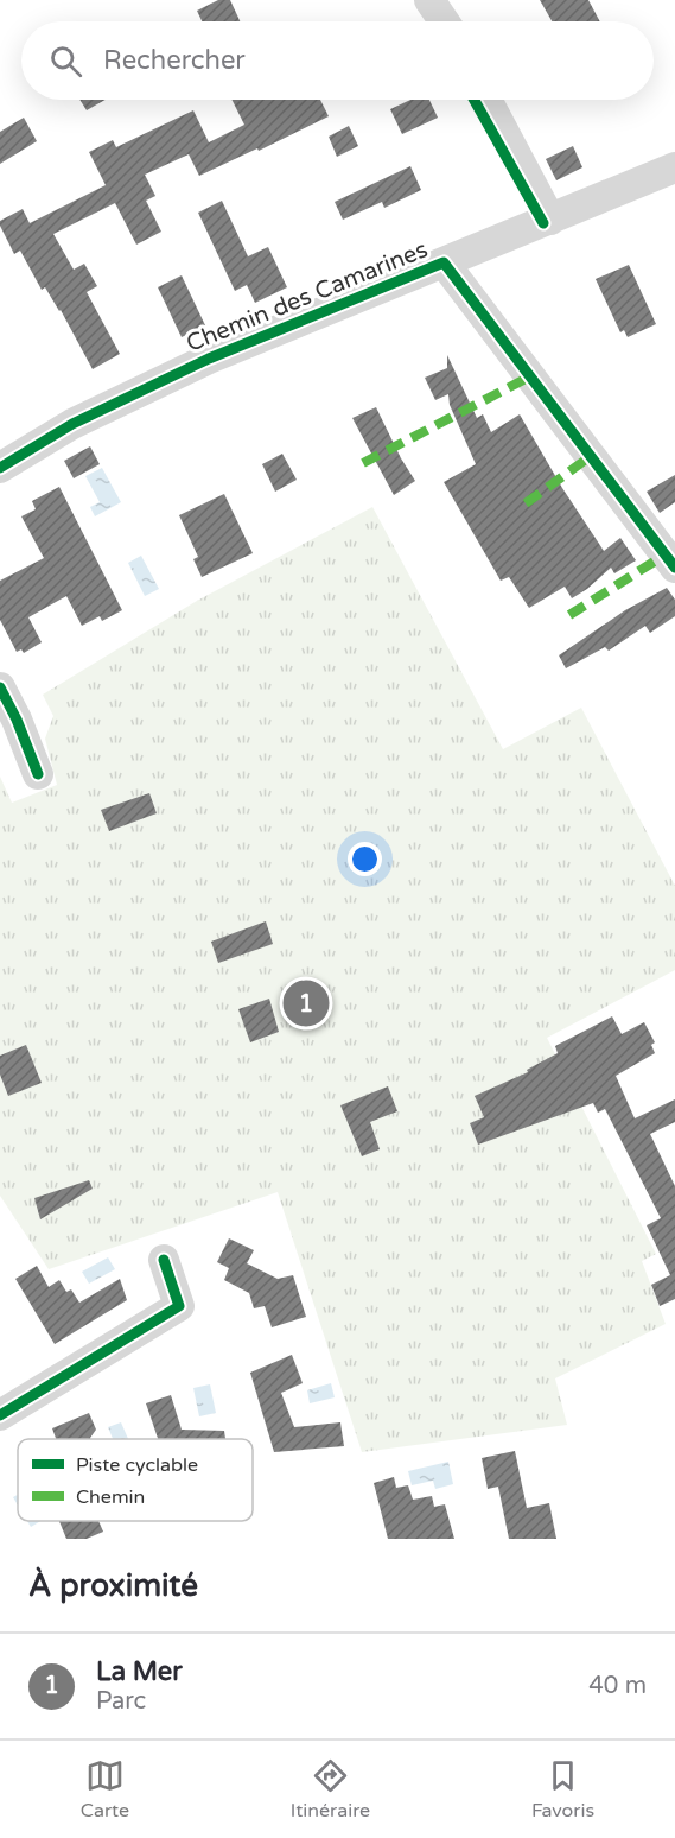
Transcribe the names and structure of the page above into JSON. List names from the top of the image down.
{
  "streets": {
    "street": ["Chemin des Camarines"]
  },
  "legend": ["Piste cyclable", "Chemin"],
  "page": {
    "search": "Rechercher",
    "pins": "1",
    "heading": "À proximité",
    "list": [
      {
        "mark": "1",
        "name": "La Mer",
        "note": "Parc",
        "value": "40 m"
      }
    ],
    "nav": ["Carte", "Itinéraire", "Favoris"]
  }
}
